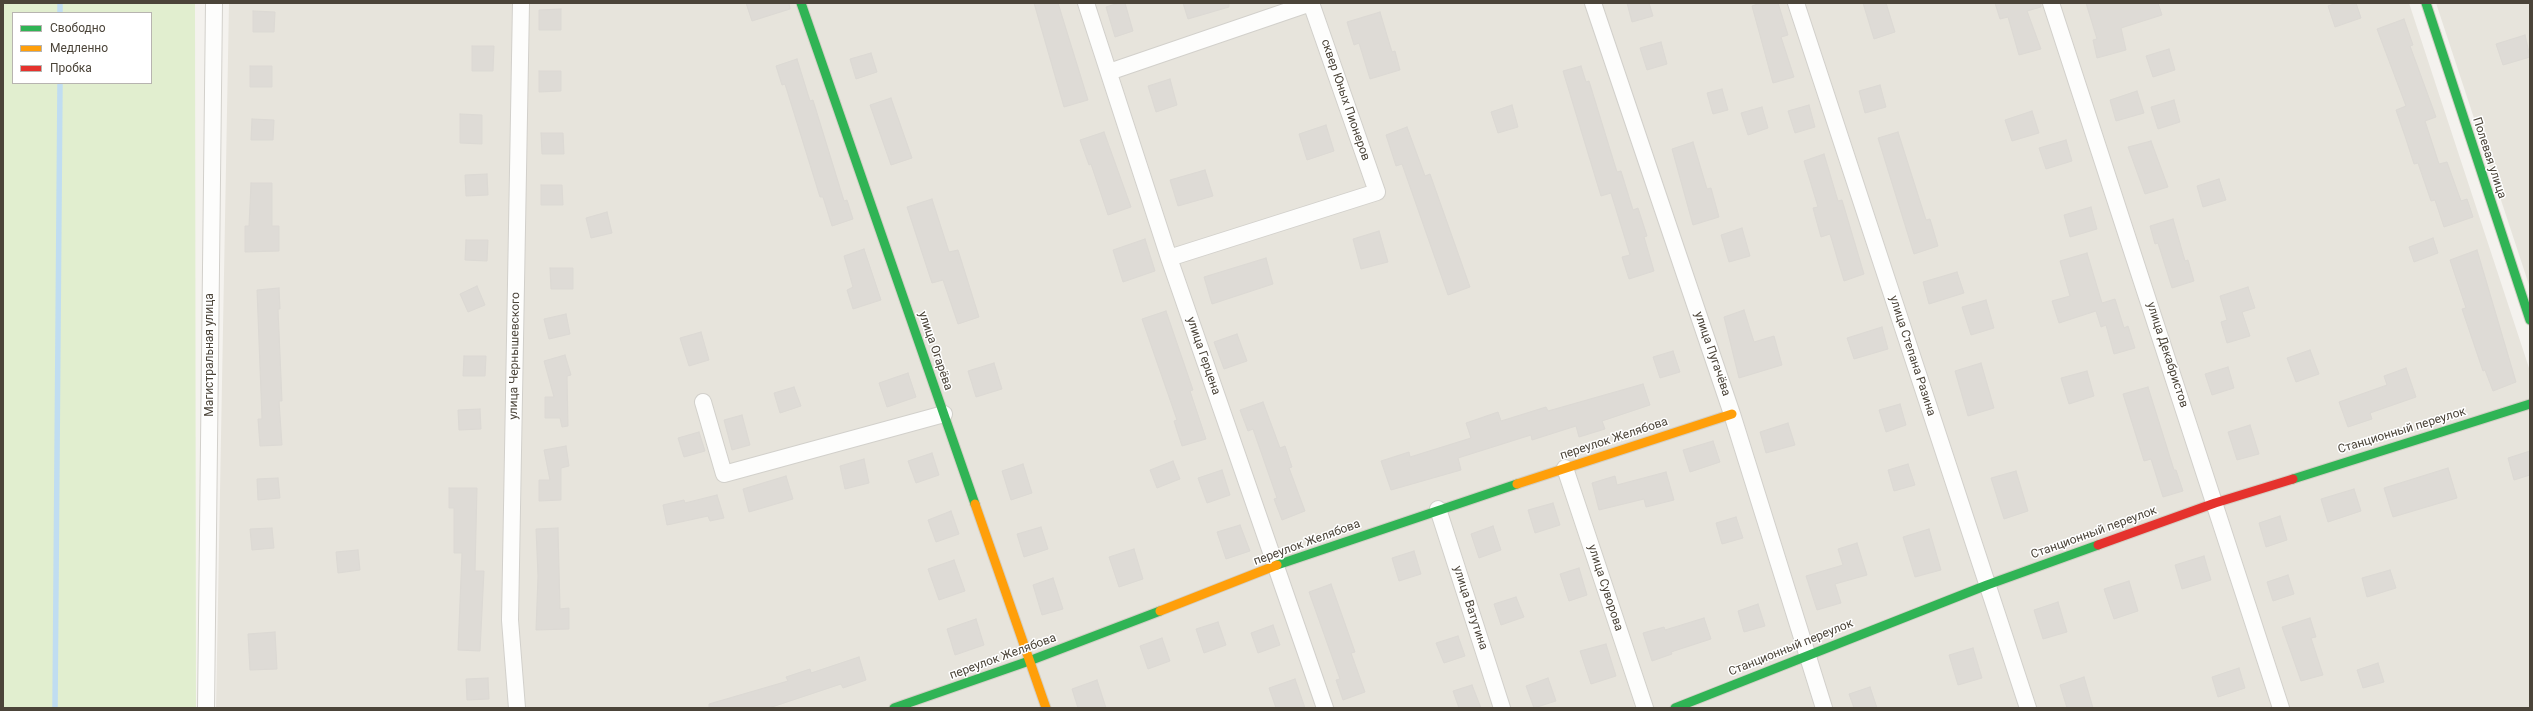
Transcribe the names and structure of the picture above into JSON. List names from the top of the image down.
{
  "streets": {
    "street": [
      "сквер Юных Пионеров",
      "Полевая улица",
      "улица Огарёва",
      "улица Пугачёва",
      "Магистральная улица",
      "улица Декабристов",
      "улица Чернышевского",
      "улица Герцена",
      "улица Степана Разина",
      "Станционный переулок",
      "переулок Желябова",
      "улица Суворова",
      "улица Ватутина"
    ]
  },
  "crossings": [
    ["сквер Юных Пионеров", "улица Герцена"],
    ["улица Огарёва", "переулок Желябова"],
    ["улица Пугачёва", "Станционный переулок"],
    ["улица Пугачёва", "переулок Желябова"],
    ["улица Декабристов", "Станционный переулок"],
    ["улица Герцена", "переулок Желябова"],
    ["улица Степана Разина", "Станционный переулок"],
    ["переулок Желябова", "улица Суворова"],
    ["переулок Желябова", "улица Ватутина"]
  ],
  "legend": ["Свободно", "Медленно", "Пробка"]
}
